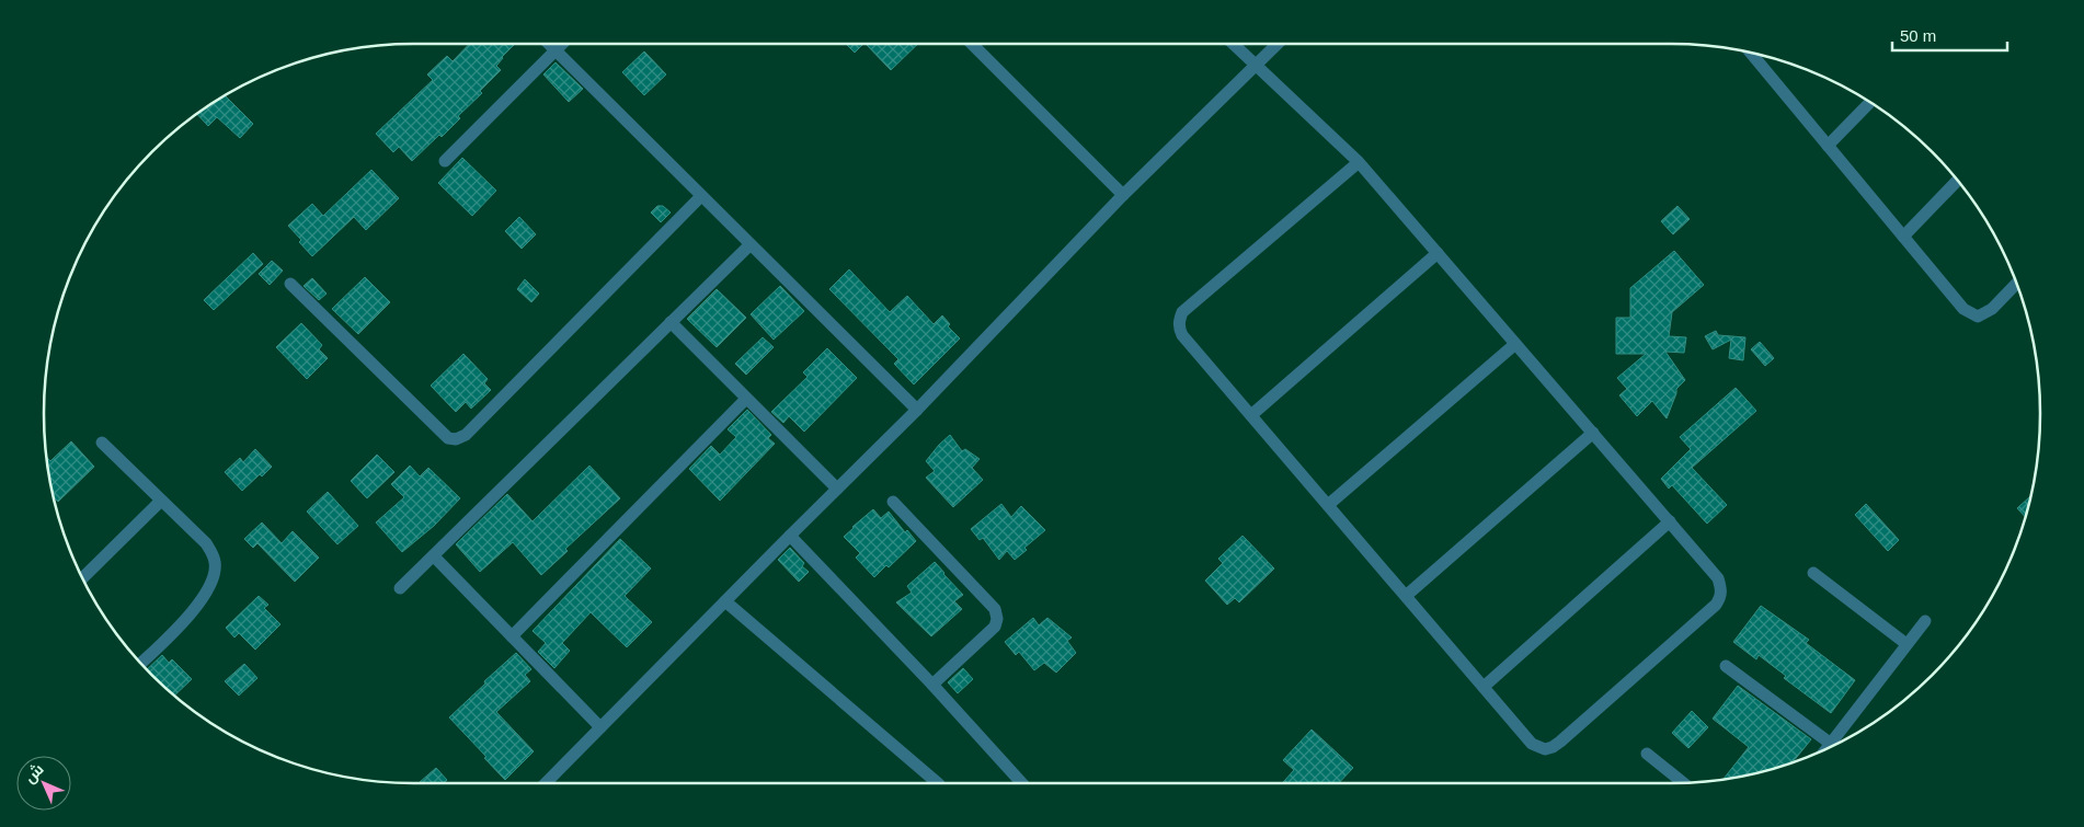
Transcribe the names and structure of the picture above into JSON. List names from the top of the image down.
{
  "scale_bar": "50 m",
  "north": "top left"
}
